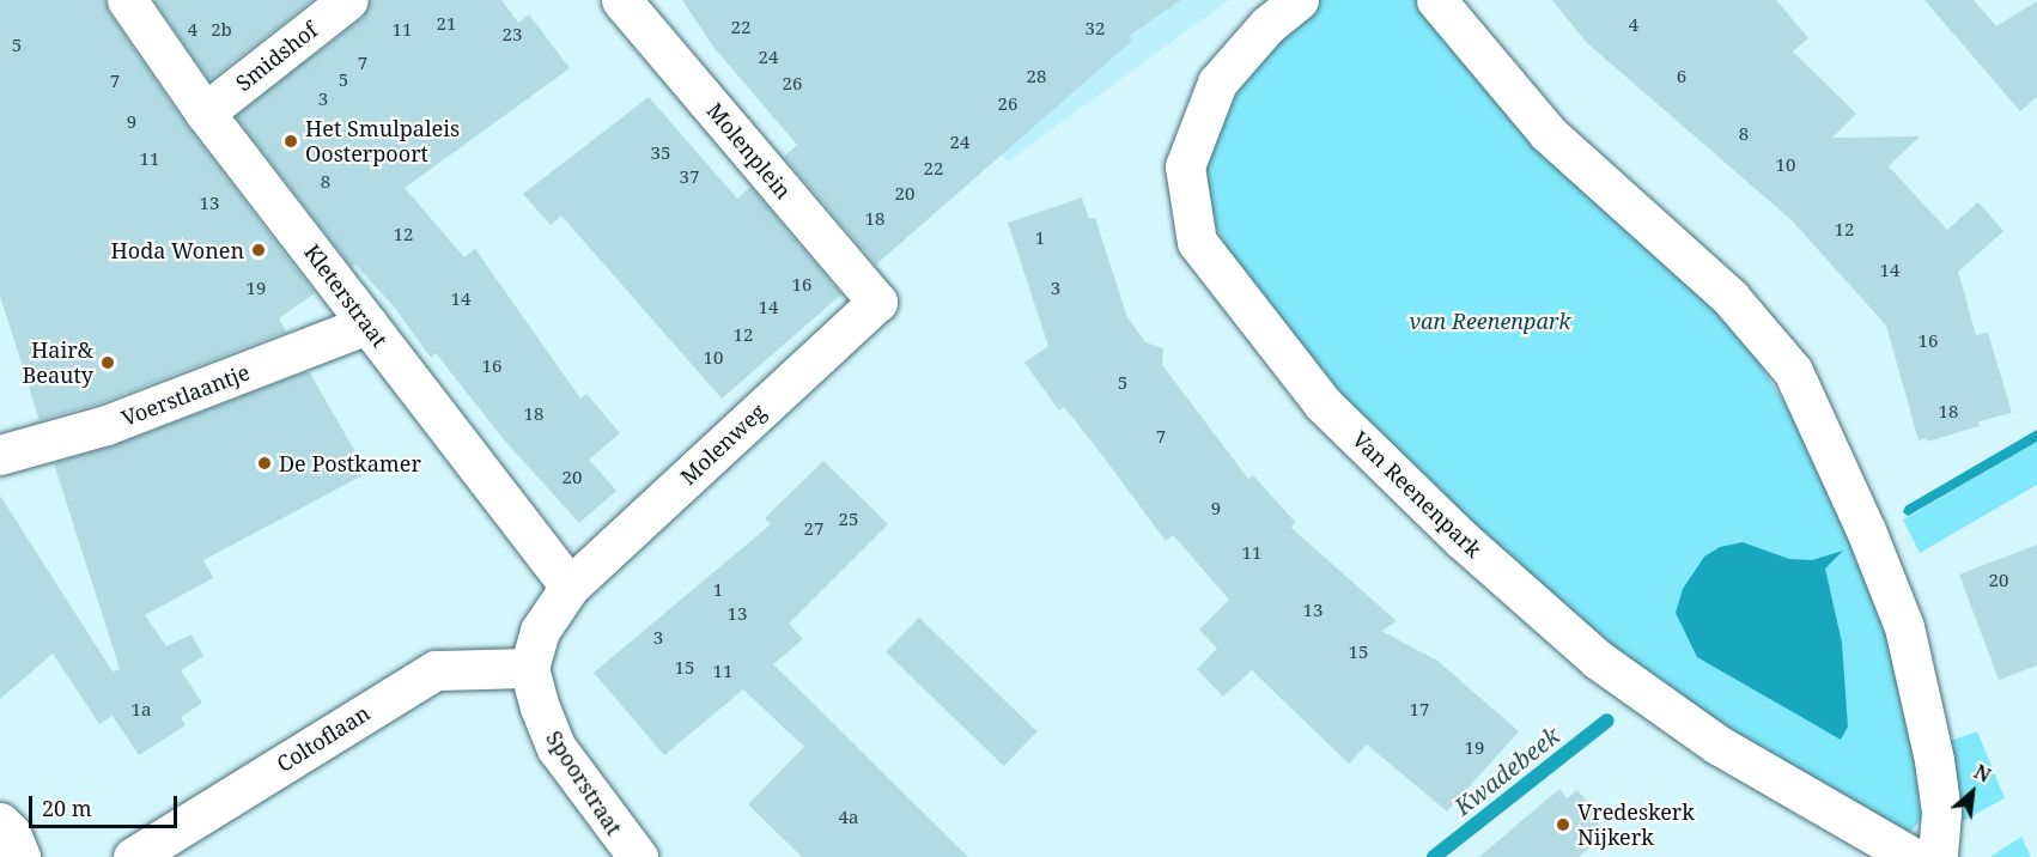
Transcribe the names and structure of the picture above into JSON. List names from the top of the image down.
{
  "streets": {
    "street": [
      "Smidshof",
      "Molenplein",
      "Kleterstraat",
      "Voerstlaantje",
      "Molenweg",
      "Van Reenenpark",
      "Coltoflaan",
      "Spoorstraat"
    ]
  },
  "crossings": [
    ["Smidshof", "Kleterstraat"],
    ["Molenplein", "Molenweg"],
    ["Kleterstraat", "Voerstlaantje"],
    ["Kleterstraat", "Molenweg"],
    ["Coltoflaan", "Spoorstraat"]
  ],
  "water": ["Kwadebeek"],
  "parks": ["van Reenenpark"],
  "places": [
    "Het Smulpaleis Oosterpoort",
    "Hoda Wonen",
    "Hair& Beauty",
    "De Postkamer",
    "Vredeskerk Nijkerk"
  ],
  "house_numbers": [
    "21",
    "4",
    "22",
    "32",
    "4",
    "2b",
    "11",
    "23",
    "5",
    "24",
    "7",
    "28",
    "6",
    "5",
    "7",
    "26",
    "3",
    "26",
    "9",
    "8",
    "24",
    "35",
    "11",
    "10",
    "22",
    "37",
    "8",
    "20",
    "13",
    "18",
    "12",
    "12",
    "1",
    "14",
    "16",
    "19",
    "3",
    "14",
    "14",
    "12",
    "16",
    "10",
    "16",
    "5",
    "18",
    "18",
    "7",
    "20",
    "9",
    "25",
    "27",
    "11",
    "20",
    "1",
    "13",
    "13",
    "3",
    "15",
    "15",
    "11",
    "1a",
    "17",
    "19",
    "4a"
  ],
  "scale_bar": "20 m",
  "north": "top right"
}
